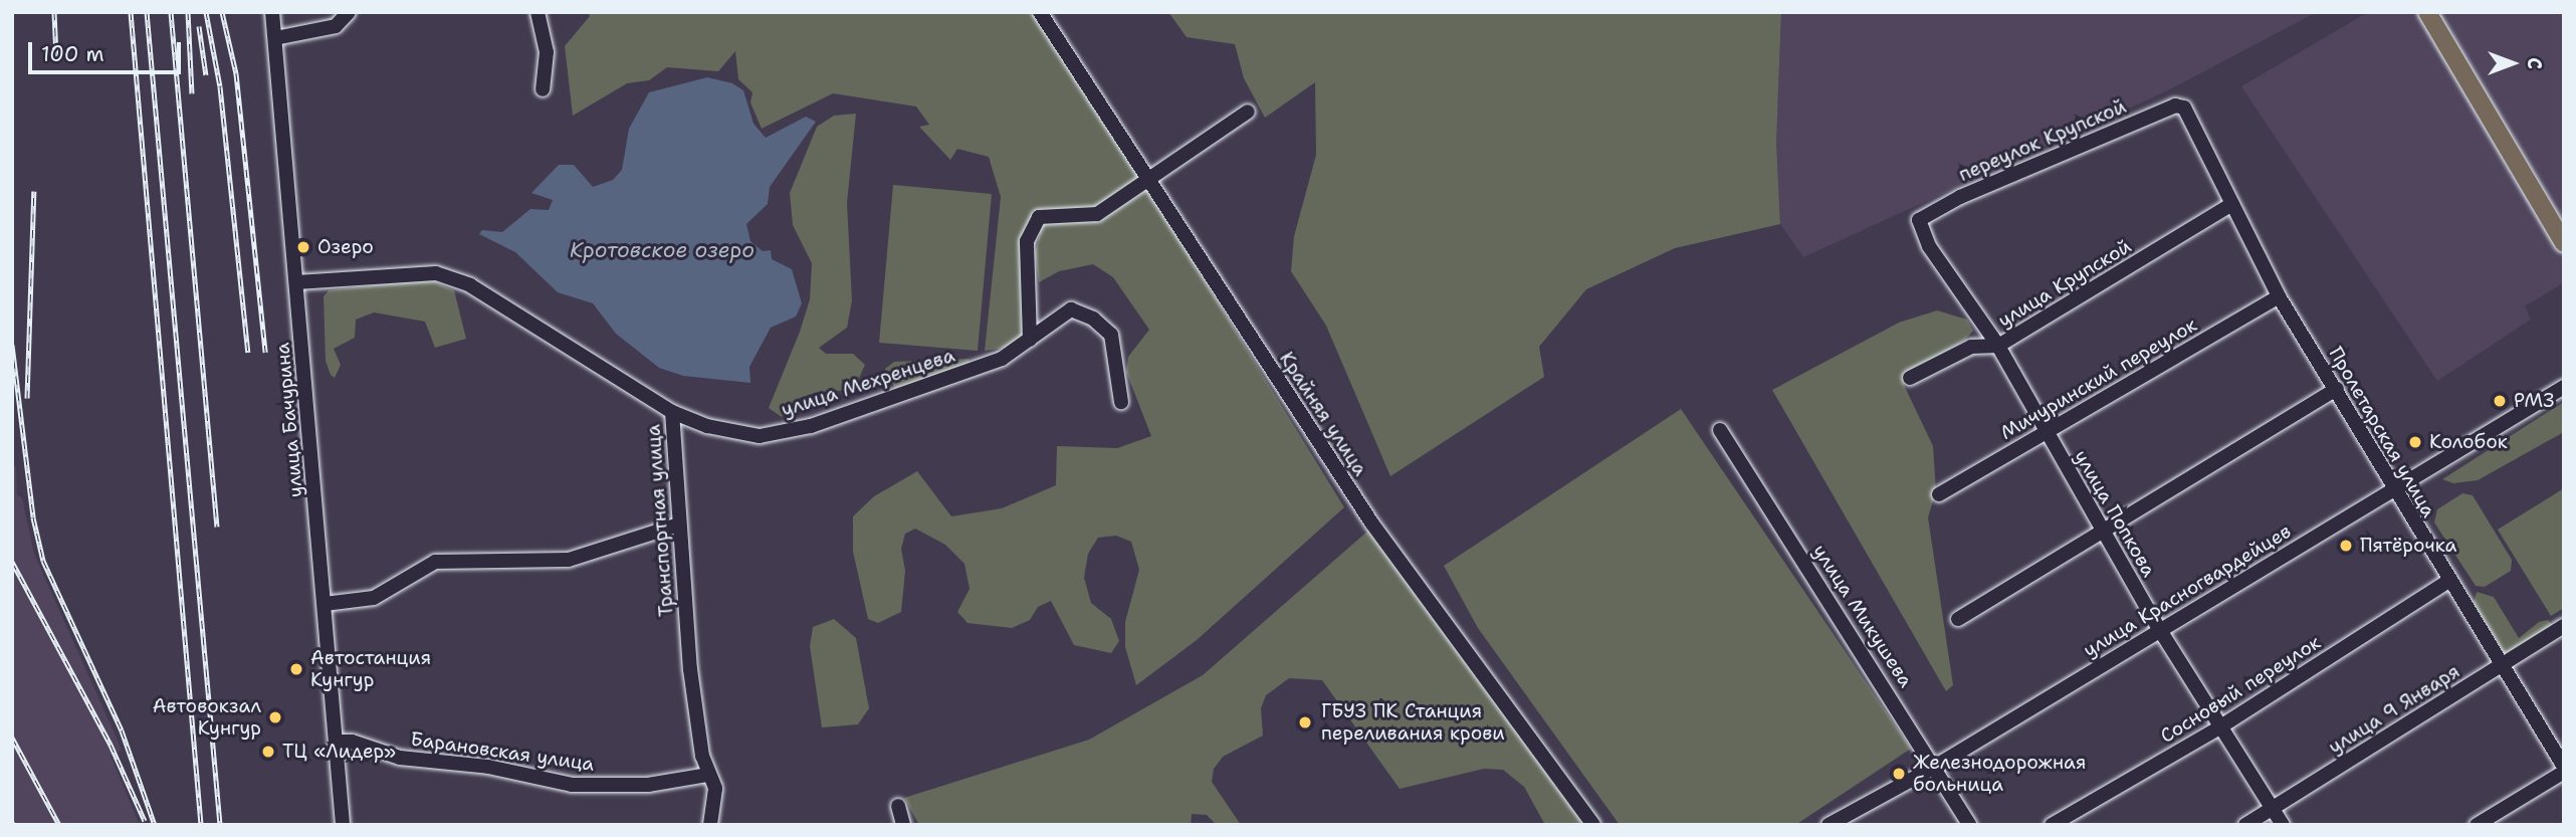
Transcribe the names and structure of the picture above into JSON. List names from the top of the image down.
{
  "streets": {
    "street": [
      "переулок Крупской",
      "улица Крупской",
      "Мичуринский переулок",
      "улица Мехренцева",
      "Крайняя улица",
      "улица Бачурина",
      "Пролетарская улица",
      "улица Попкова",
      "Транспортная улица",
      "улица Красногвардейцев",
      "улица Микушева",
      "Сосновый переулок",
      "улица 9 Января",
      "Барановская улица"
    ]
  },
  "crossings": [
    ["переулок Крупской", "Пролетарская улица"],
    ["переулок Крупской", "улица Попкова"],
    ["улица Крупской", "Пролетарская улица"],
    ["улица Крупской", "улица Попкова"],
    ["Мичуринский переулок", "Пролетарская улица"],
    ["Мичуринский переулок", "улица Попкова"],
    ["улица Мехренцева", "Транспортная улица"],
    ["улица Бачурина", "Транспортная улица"],
    ["улица Бачурина", "Барановская улица"],
    ["Пролетарская улица", "улица Красногвардейцев"],
    ["Пролетарская улица", "Сосновый переулок"],
    ["Пролетарская улица", "улица 9 Января"],
    ["улица Попкова", "улица Красногвардейцев"],
    ["улица Попкова", "Сосновый переулок"],
    ["улица Попкова", "улица 9 Января"],
    ["Транспортная улица", "Барановская улица"],
    ["улица Красногвардейцев", "улица Микушева"]
  ],
  "water": ["Кротовское озеро"],
  "places": [
    "Озеро",
    "РМЗ",
    "Колобок",
    "Пятёрочка",
    "Автостанция Кунгур",
    "Автовокзал Кунгур",
    "ГБУЗ ПК Станция переливания крови",
    "ТЦ «Лидер»",
    "Железнодорожная больница"
  ],
  "scale_bar": "100 m",
  "north": "right"
}
